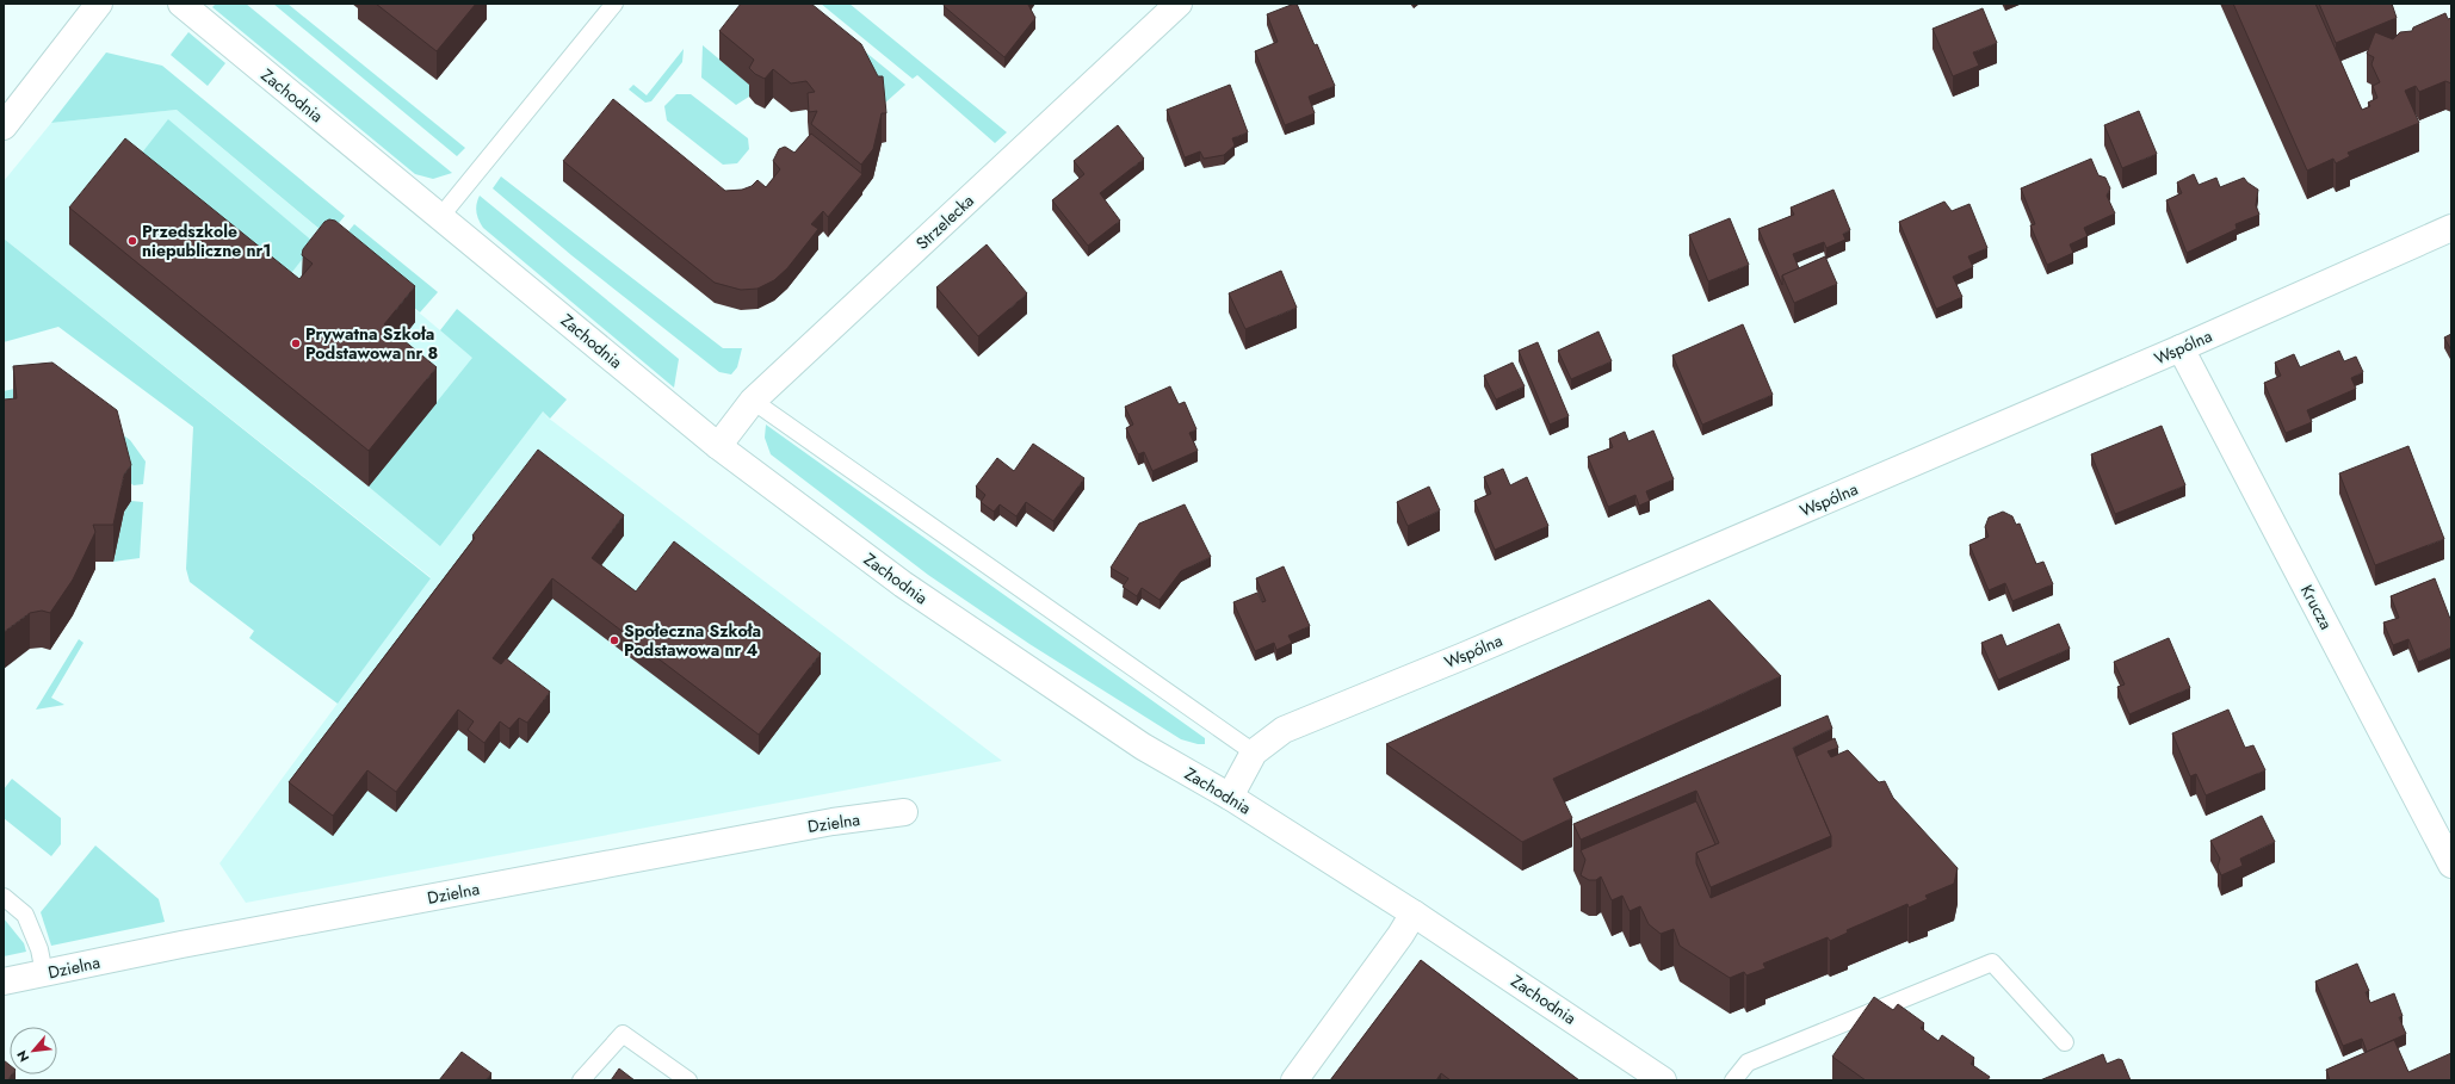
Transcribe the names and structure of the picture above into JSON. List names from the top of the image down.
{
  "streets": {
    "street": [
      "Zachodnia",
      "Strzelecka",
      "Wspólna",
      "Krucza",
      "Dzielna"
    ]
  },
  "crossings": [
    ["Zachodnia", "Strzelecka"],
    ["Zachodnia", "Wspólna"],
    ["Wspólna", "Krucza"]
  ],
  "places": ["Przedszkole niepubliczne nr1", "Prywatna Szkoła Podstawowa nr 8", "Społeczna Szkoła Podstawowa nr 4"],
  "north": "bottom left"
}
